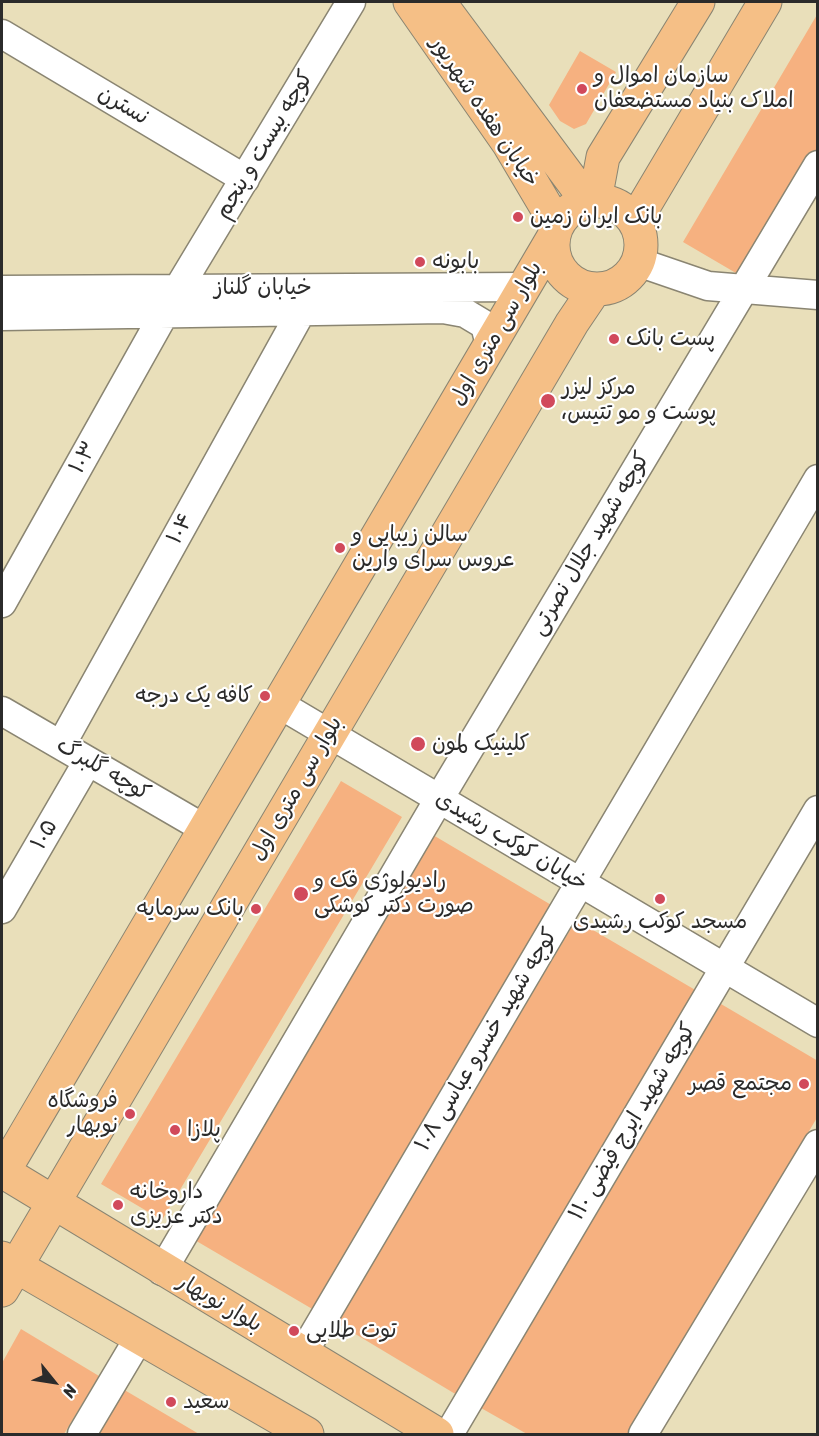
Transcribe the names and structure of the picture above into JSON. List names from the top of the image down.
{
  "streets": {
    "main road": ["خیابان هفده شهریور", "بلوار سی متری اول", "بلوار نوبهار"],
    "street": [
      "نسترن",
      "کوچه بیست و پنجم",
      "خیابان گلناز",
      "۱۰۳",
      "۱۰۴",
      "کوچه شهید جلال نصرتی",
      "کوچه گلبرگ",
      "۱۰۵",
      "خیابان کوکب رشیدی",
      "کوچه شهید خسرو عباسی ۱۰۸",
      "کوچه شهید ایرج فیضی ۱۱۰"
    ]
  },
  "crossings": [
    ["نسترن", "کوچه بیست و پنجم"],
    ["خیابان هفده شهریور", "بلوار سی متری اول"],
    ["کوچه بیست و پنجم", "خیابان گلناز"],
    ["کوچه بیست و پنجم", "۱۰۳"],
    ["خیابان گلناز", "بلوار سی متری اول"],
    ["خیابان گلناز", "۱۰۳"],
    ["خیابان گلناز", "۱۰۴"],
    ["بلوار سی متری اول", "کوچه گلبرگ"],
    ["بلوار سی متری اول", "خیابان کوکب رشیدی"],
    ["بلوار سی متری اول", "بلوار نوبهار"],
    ["۱۰۴", "کوچه گلبرگ"],
    ["کوچه شهید جلال نصرتی", "خیابان کوکب رشیدی"],
    ["کوچه شهید جلال نصرتی", "بلوار نوبهار"],
    ["کوچه گلبرگ", "۱۰۵"],
    ["خیابان کوکب رشیدی", "کوچه شهید خسرو عباسی ۱۰۸"],
    ["خیابان کوکب رشیدی", "کوچه شهید ایرج فیضی ۱۱۰"],
    ["کوچه شهید خسرو عباسی ۱۰۸", "بلوار نوبهار"]
  ],
  "places": [
    "سازمان اموال و املاک بنیاد مستضعفان",
    "بانک ایران زمین",
    "بابونه",
    "پست بانک",
    "مرکز لیزر ،پوست و مو تتیس",
    "سالن زیبایی‌ و عروس سرای وارین",
    "کافه یک درجه",
    "کلینیک لمون",
    "رادیولوژی فک و صورت دکتر کوشکی",
    "مسجد کوکب رشیدی",
    "بانک سرمایه",
    "مجتمع قصر",
    "فروشگاه نوبهار",
    "پلازا",
    "داروخانه دکتر عزیزی",
    "توت طلایی",
    "سعید"
  ],
  "north": "bottom right"
}
